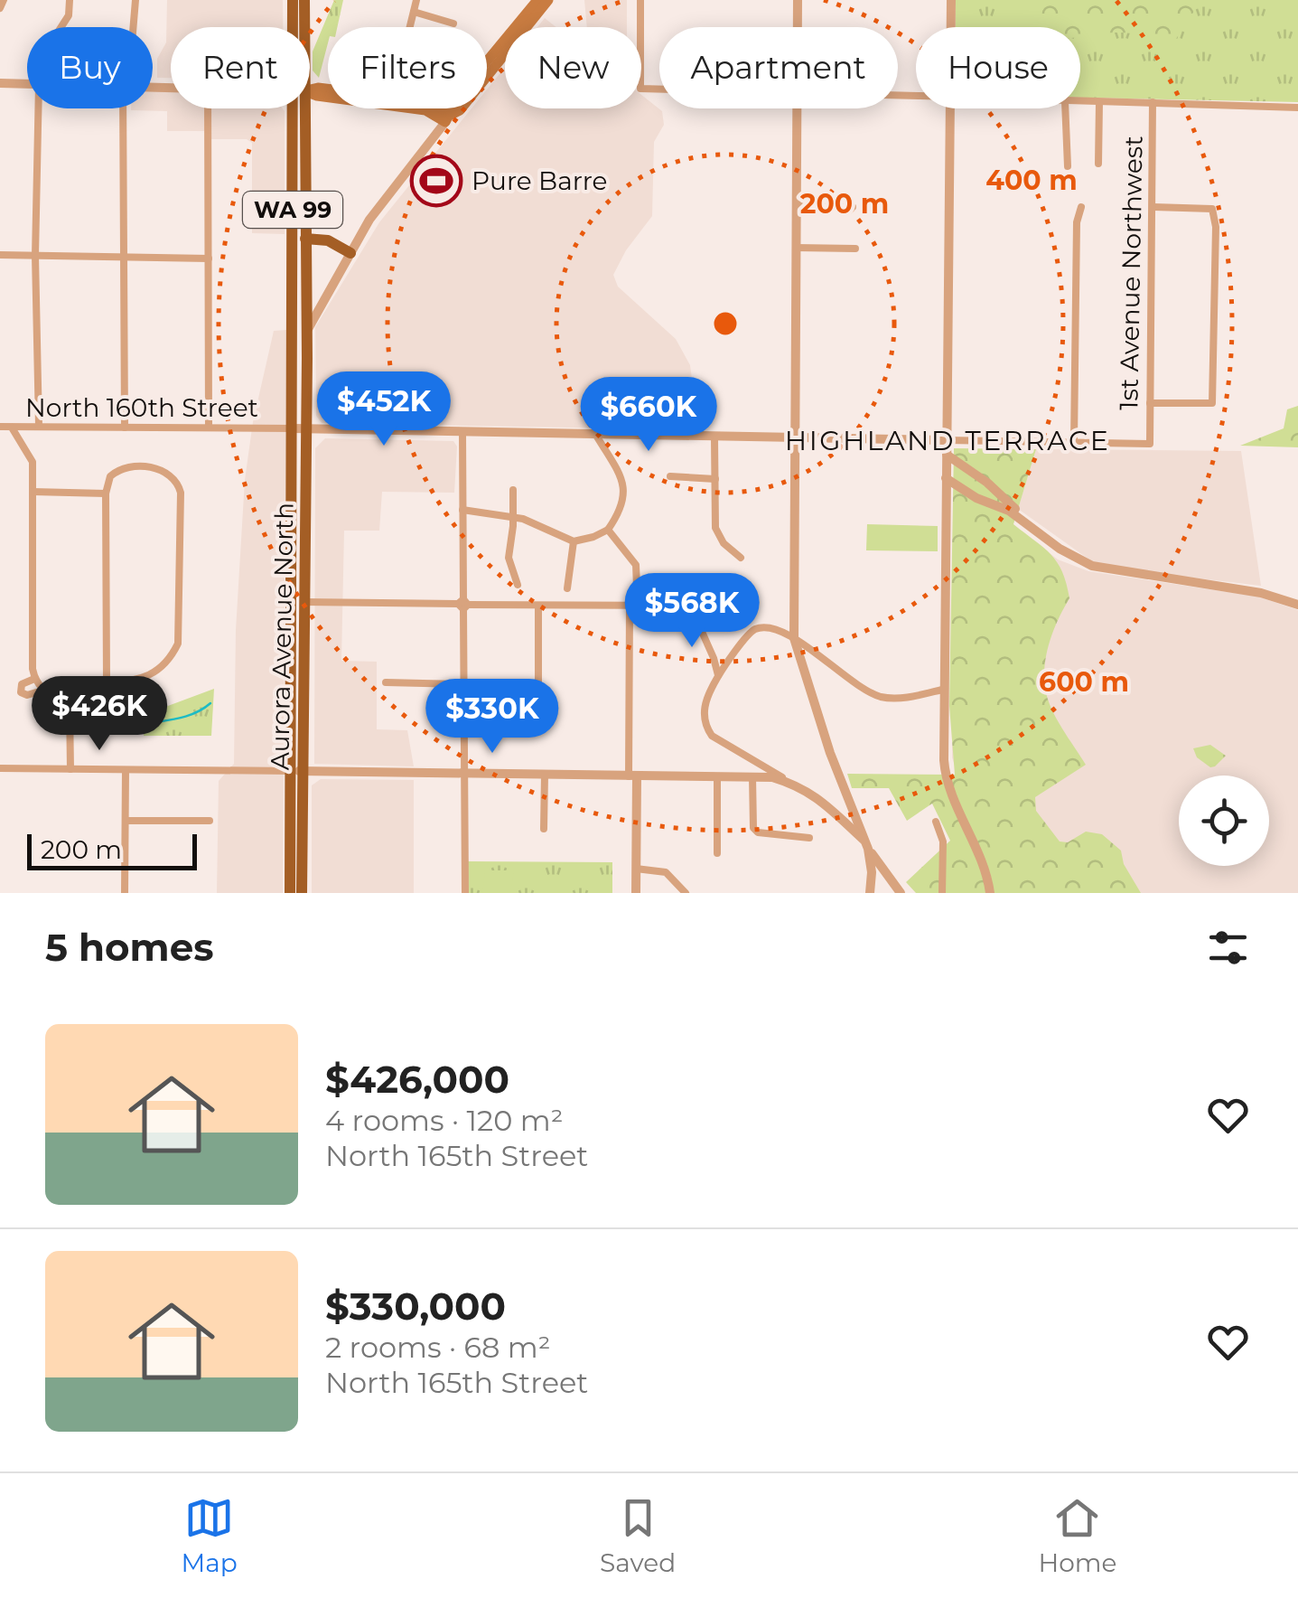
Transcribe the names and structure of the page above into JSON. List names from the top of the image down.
{
  "streets": {
    "highway": ["WA 99", "Aurora Avenue North"],
    "street": ["1st Avenue Northwest", "North 160th Street"]
  },
  "crossings": [
    ["1st Avenue Northwest", "North 160th Street"],
    ["North 160th Street", "Aurora Avenue North"]
  ],
  "districts": ["HIGHLAND TERRACE"],
  "places": {
    "sports": ["Pure Barre"]
  },
  "scale_bar": "200 m",
  "page": {
    "chip": [
      "Buy",
      "Rent",
      "Filters",
      "New",
      "Apartment",
      "House"
    ],
    "price": [
      "$452K",
      "$660K",
      "$568K",
      "$426K",
      "$330K"
    ],
    "scale": "200 m",
    "heading": "5 homes",
    "list": [
      {
        "name": "$426,000",
        "note": "4 rooms · 120 m² · North 165th Street"
      },
      {
        "name": "$330,000",
        "note": "2 rooms · 68 m² · North 165th Street"
      }
    ],
    "tabs": ["Map", "Saved", "Home"]
  },
  "rings": ["400 m", "200 m", "600 m"]
}
